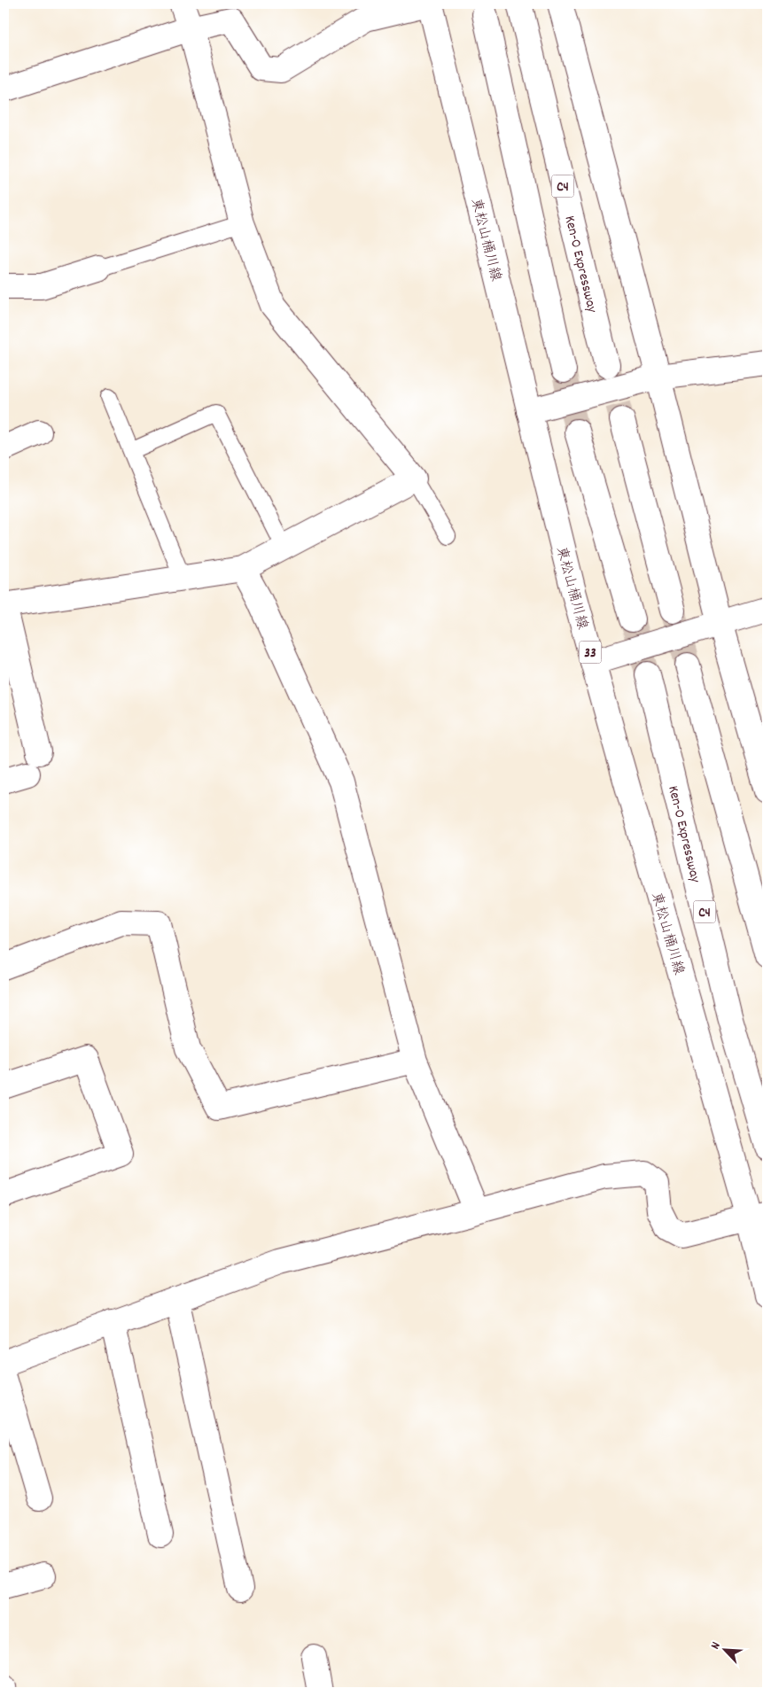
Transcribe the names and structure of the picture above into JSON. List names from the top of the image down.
{
  "streets": {
    "main road": [
      "C4",
      "東松山桶川線",
      "Ken-O Expressway",
      "33"
    ]
  },
  "north": "top left"
}
